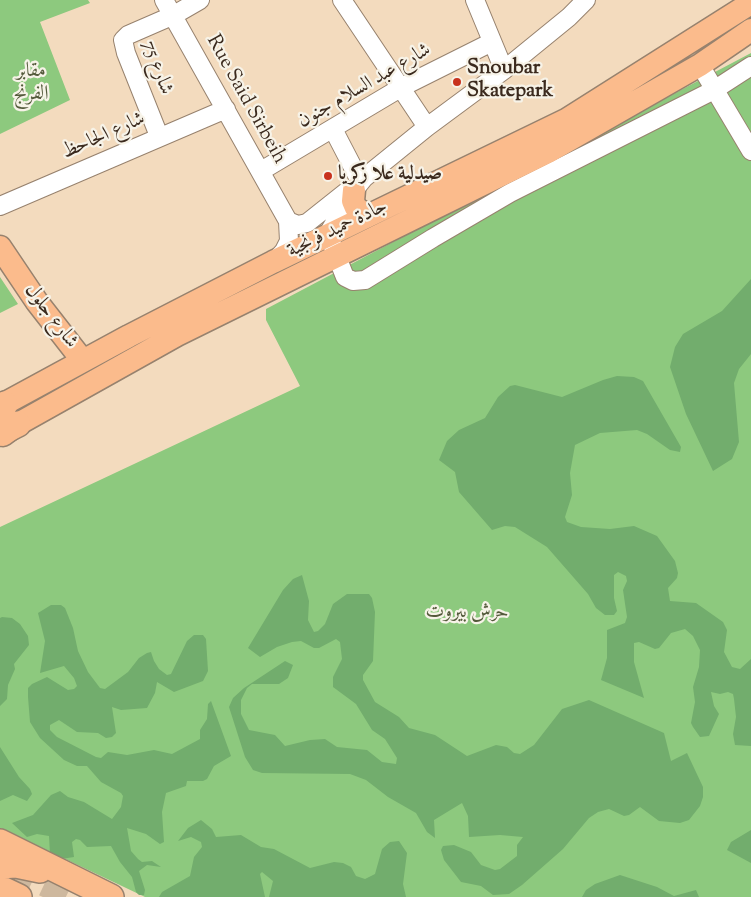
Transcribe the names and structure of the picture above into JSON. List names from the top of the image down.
{
  "streets": {
    "main road": ["جادة حميد فرنجية", "شارع جلول"],
    "street": [
      "شارع 75",
      "شارع عبد السلام جنون",
      "Rue Said Sirbeih",
      "شارع الجاحظ"
    ]
  },
  "crossings": [
    ["شارع 75", "Rue Said Sirbeih"],
    ["شارع 75", "شارع الجاحظ"],
    ["شارع عبد السلام جنون", "Rue Said Sirbeih"],
    ["Rue Said Sirbeih", "شارع الجاحظ"],
    ["جادة حميد فرنجية", "شارع جلول"]
  ],
  "parks": ["مقابر الفرنج", "حرش بيروت"],
  "places": ["Snoubar Skatepark", "صيدلية علا زكريا"]
}
